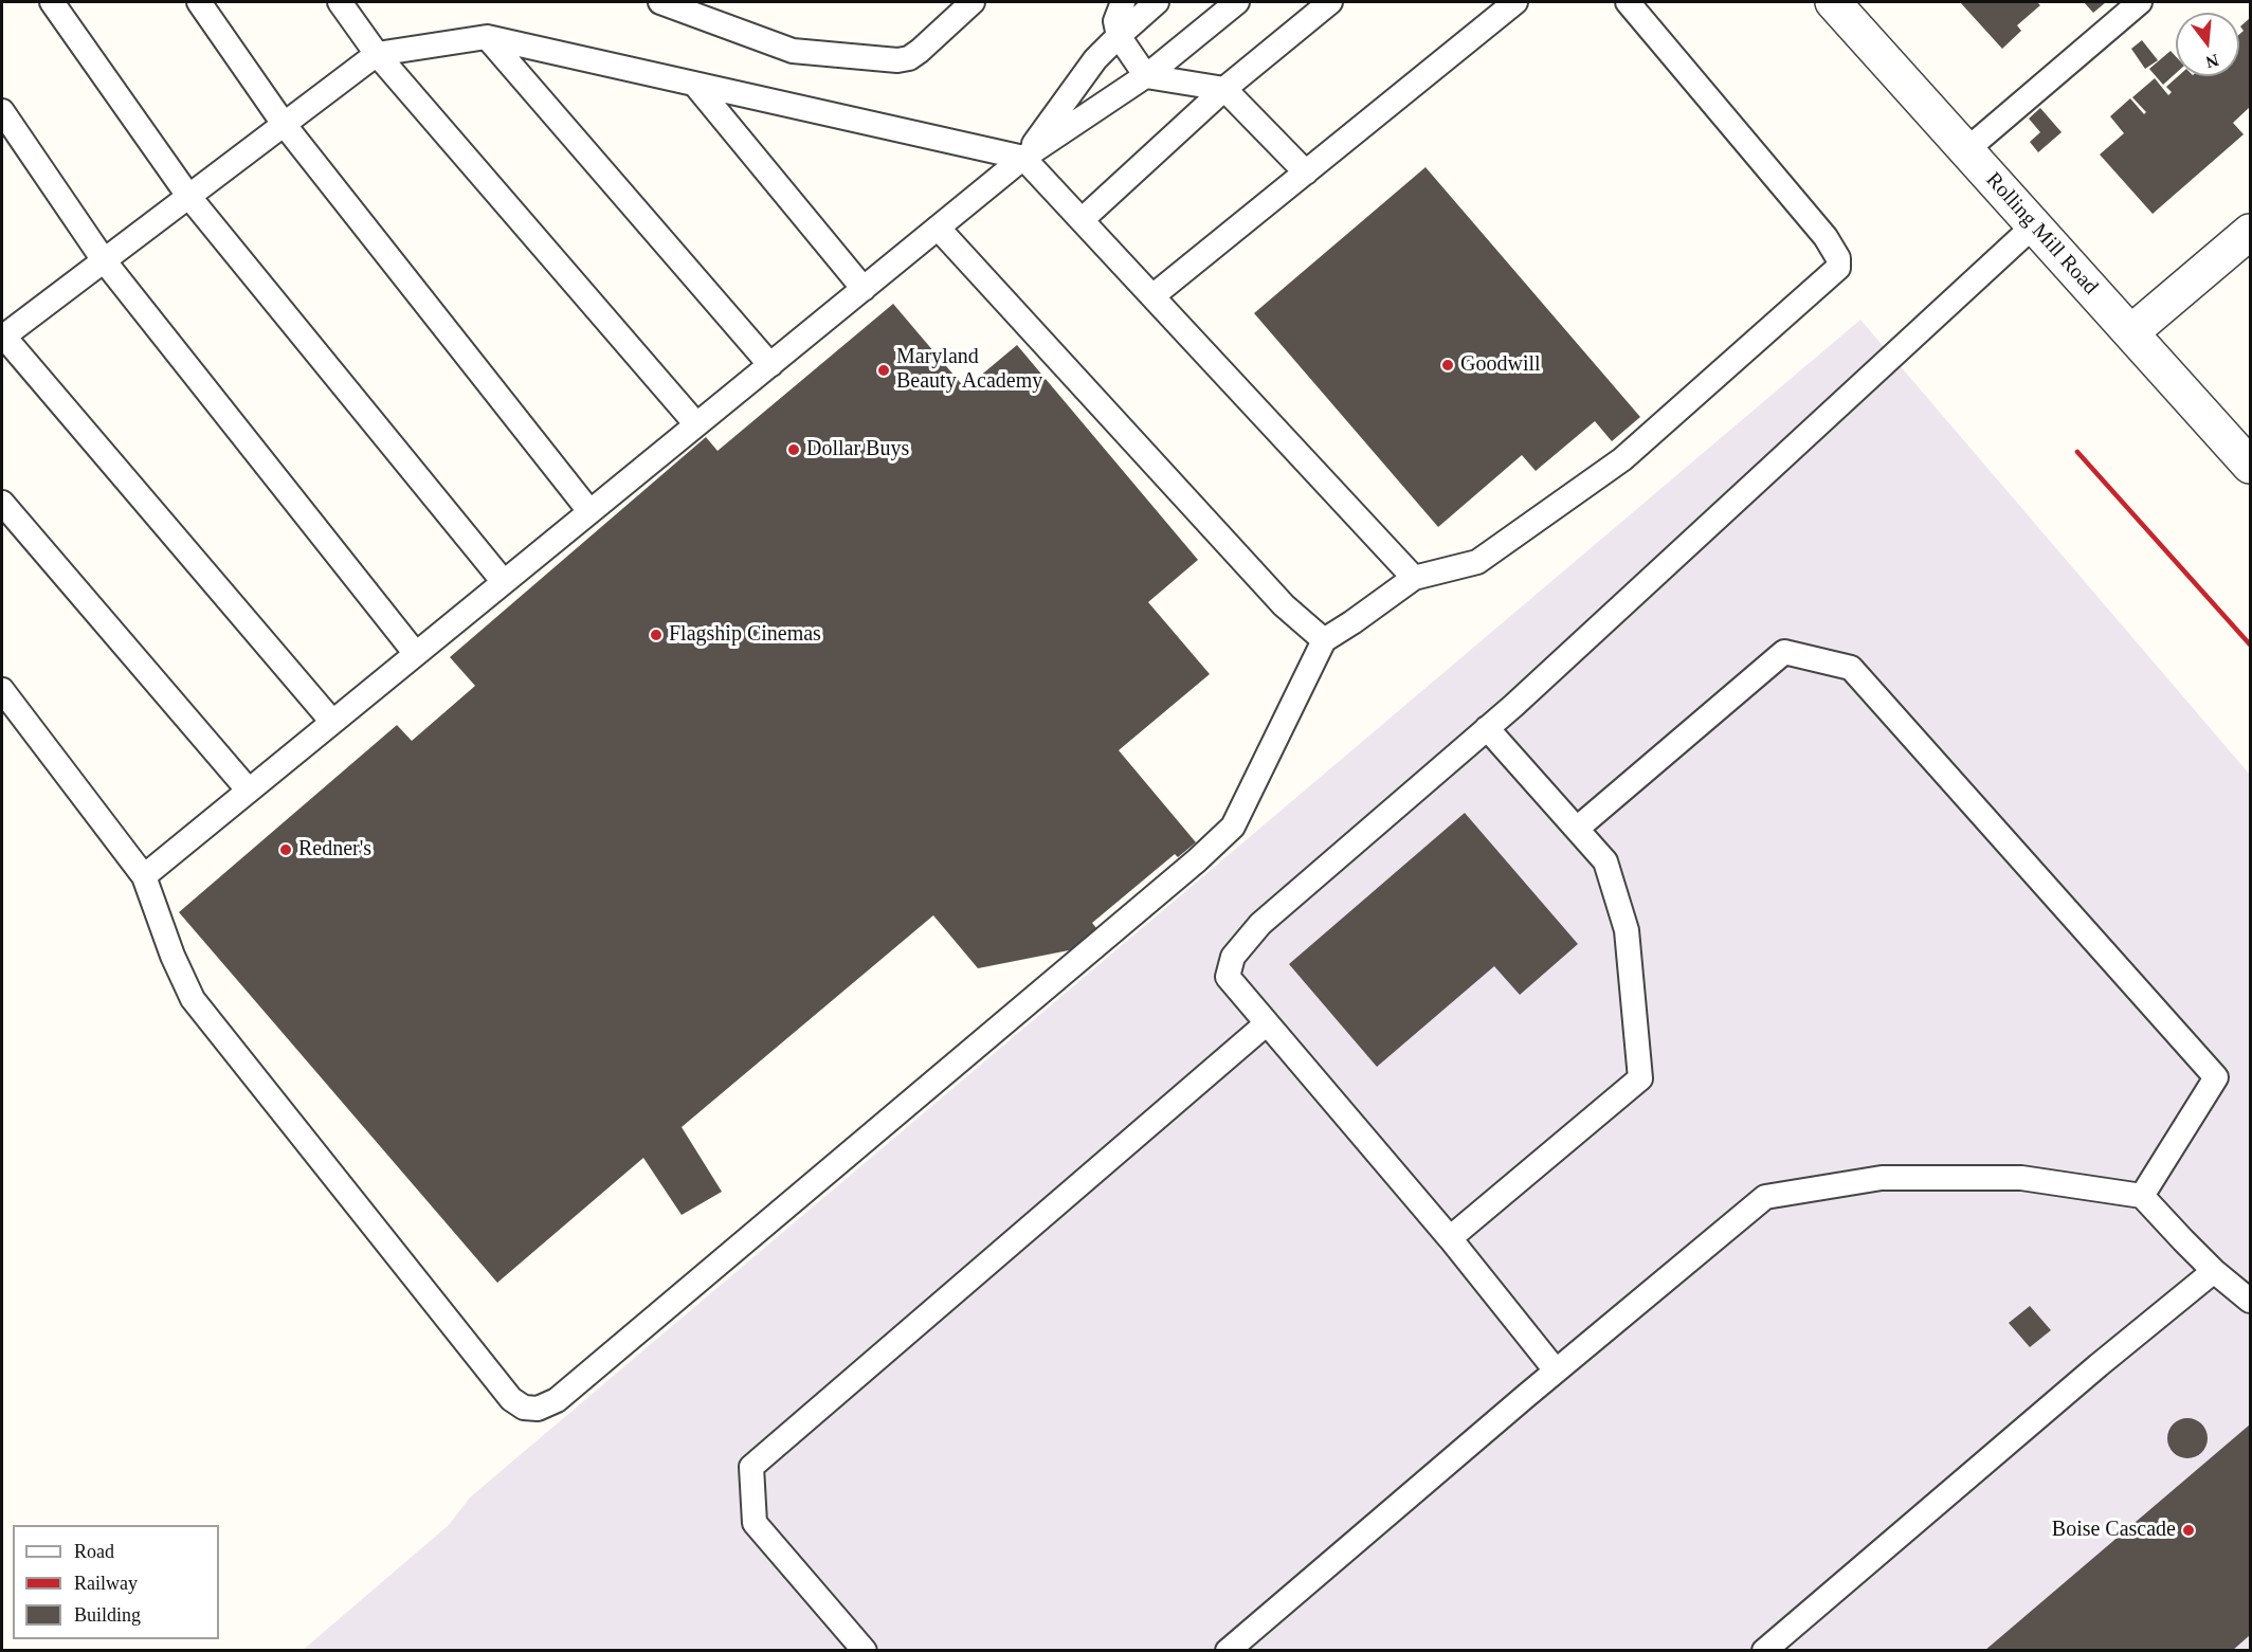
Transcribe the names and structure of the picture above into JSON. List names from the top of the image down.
{
  "streets": {
    "street": ["Rolling Mill Road"]
  },
  "places": [
    "Goodwill",
    "Maryland Beauty Academy",
    "Dollar Buys",
    "Flagship Cinemas",
    "Redner's",
    "Boise Cascade"
  ],
  "legend": ["Road", "Railway", "Building"],
  "north": "bottom"
}
